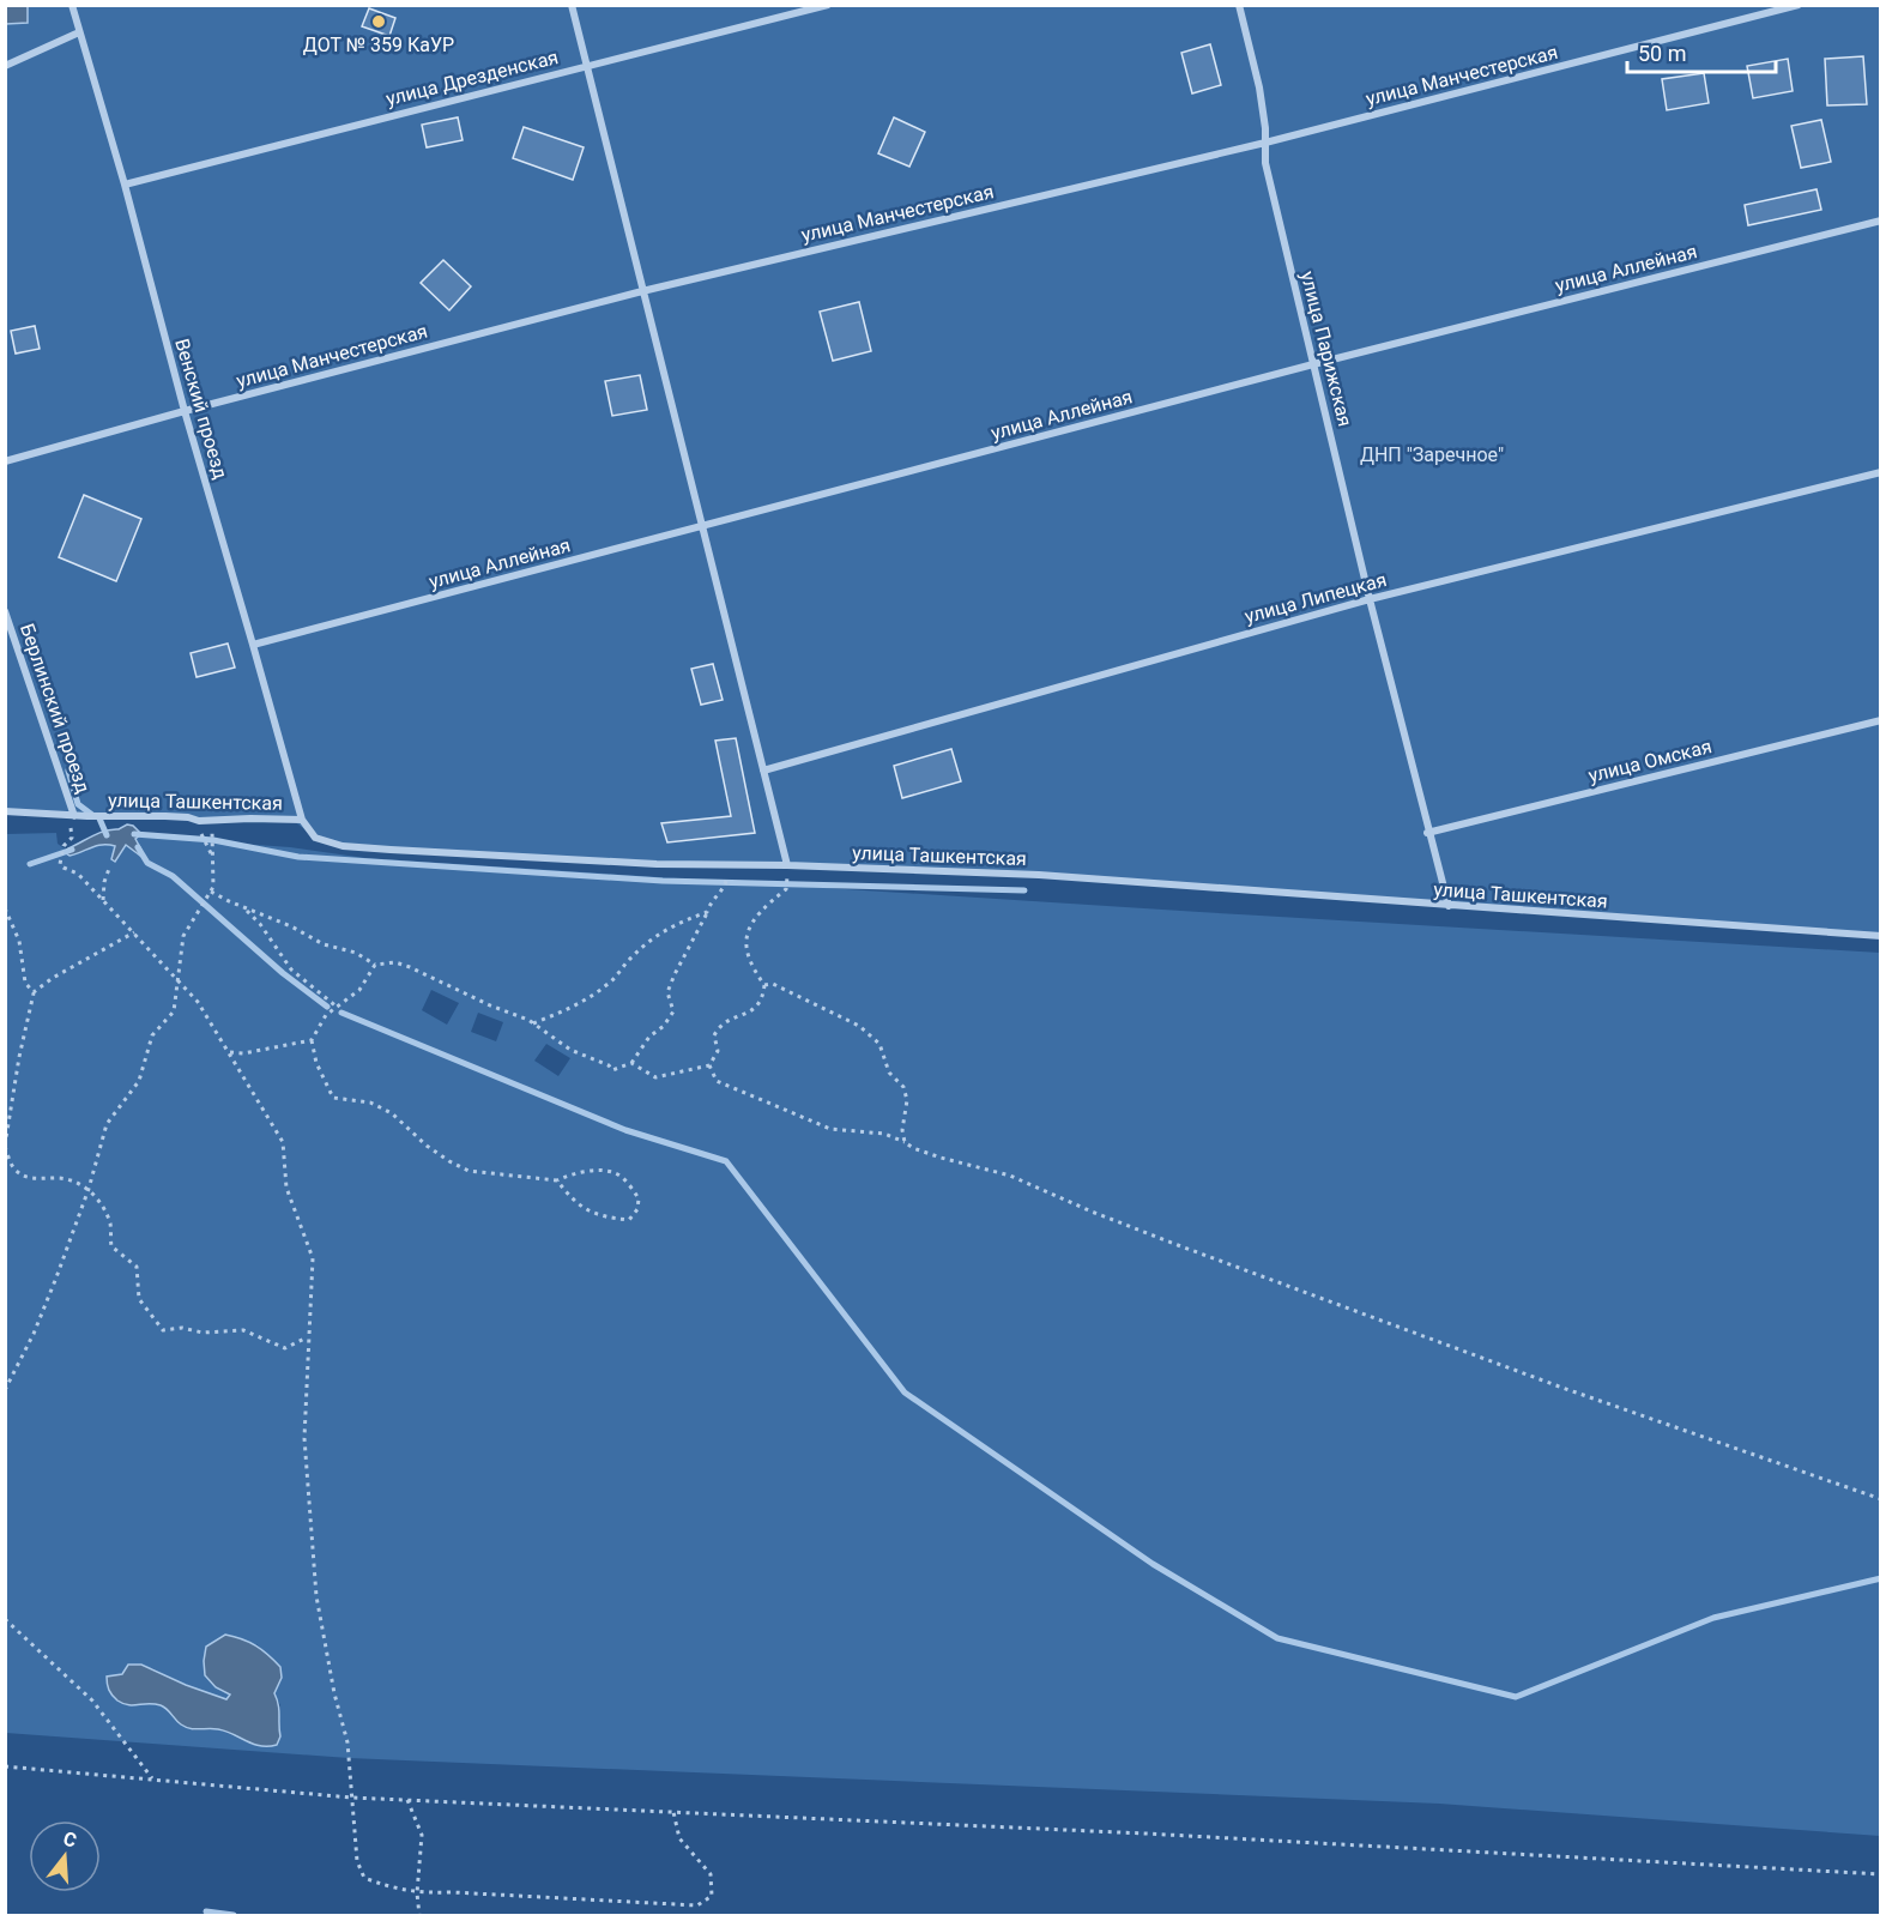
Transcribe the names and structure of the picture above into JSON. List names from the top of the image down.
{
  "streets": {
    "street": [
      "улица Манчестерская",
      "улица Дрезденская",
      "улица Аллейная",
      "улица Парижская",
      "Венский проезд",
      "улица Липецкая",
      "Берлинский проезд",
      "улица Омская",
      "улица Ташкентская"
    ]
  },
  "crossings": [
    ["улица Манчестерская", "улица Парижская"],
    ["улица Манчестерская", "Венский проезд"],
    ["улица Дрезденская", "Венский проезд"],
    ["улица Аллейная", "улица Парижская"],
    ["улица Аллейная", "Венский проезд"],
    ["улица Парижская", "улица Липецкая"],
    ["улица Парижская", "улица Омская"],
    ["улица Парижская", "улица Ташкентская"],
    ["Венский проезд", "улица Ташкентская"],
    ["Берлинский проезд", "улица Ташкентская"]
  ],
  "parks": ["ДНП \"Заречное\""],
  "places": ["ДОТ № 359 КаУР"],
  "scale_bar": "50 m",
  "north": "top"
}
